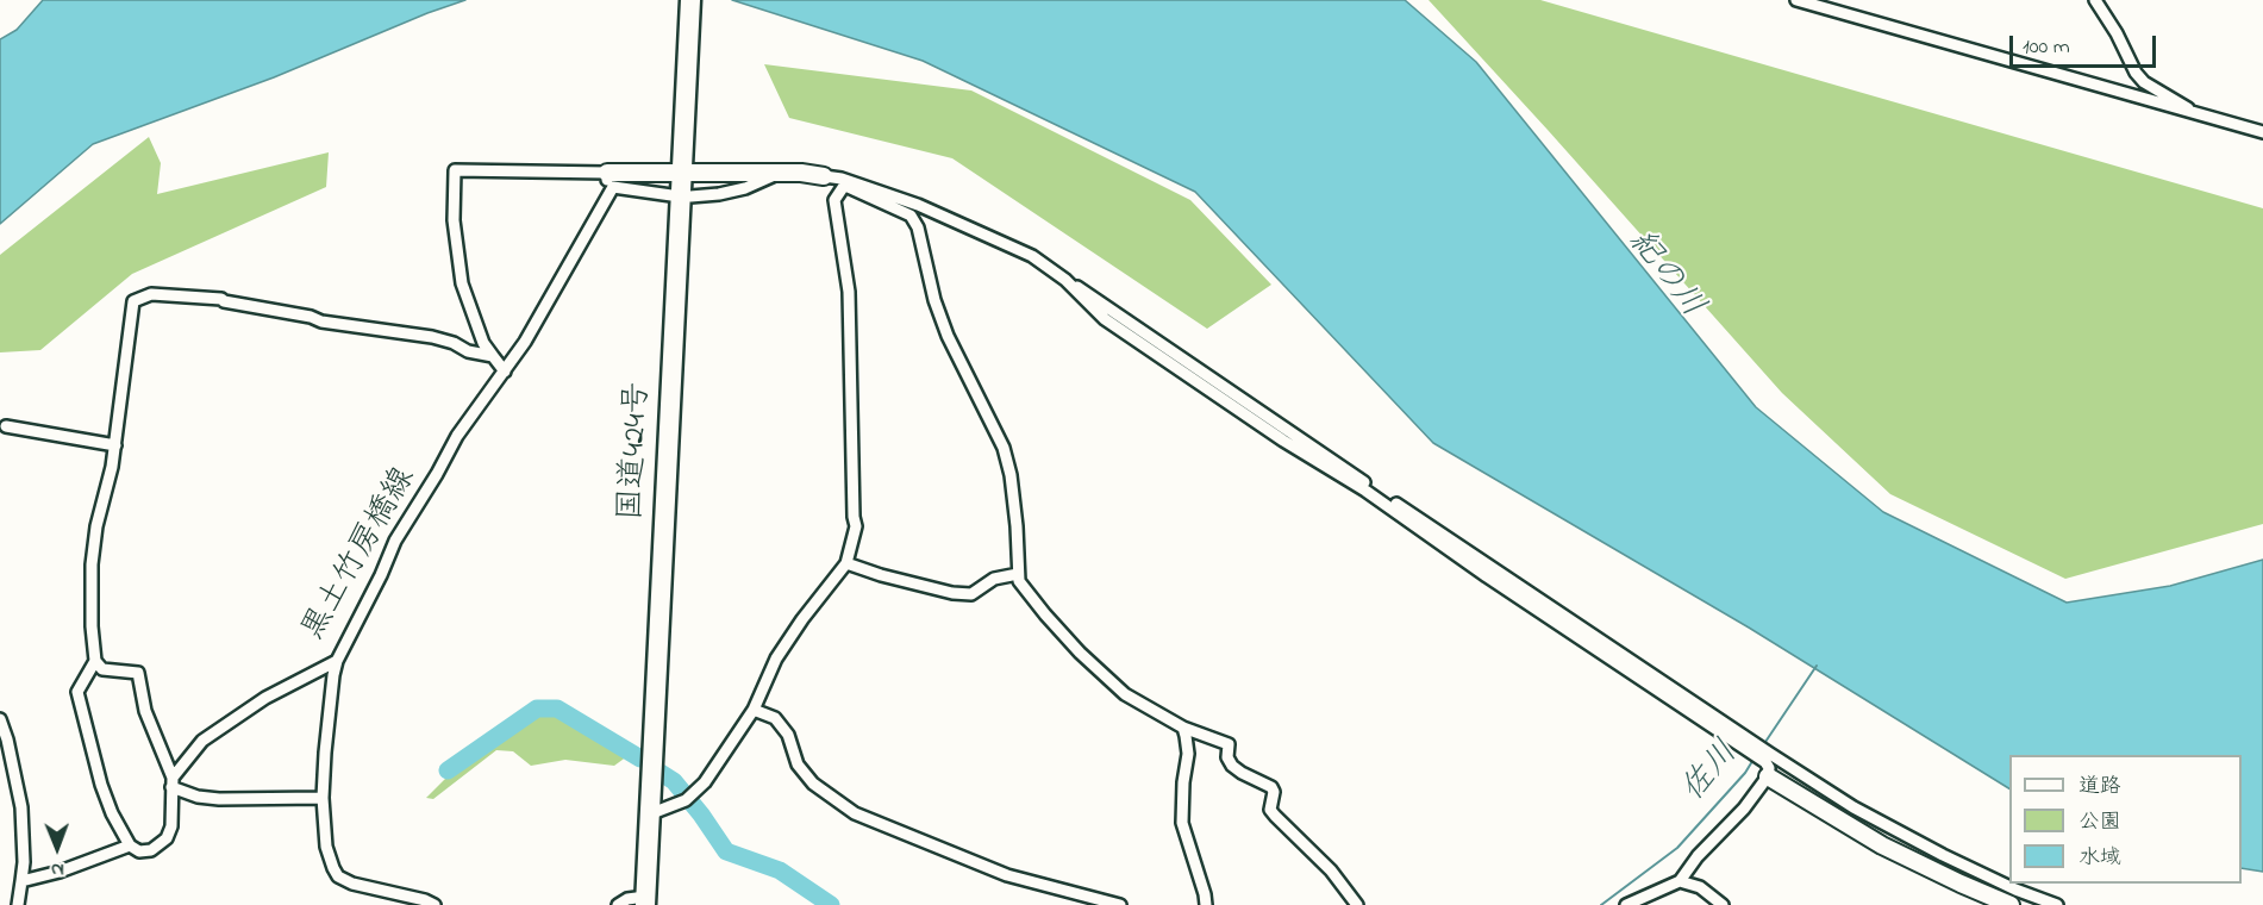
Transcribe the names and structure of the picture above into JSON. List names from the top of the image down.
{
  "streets": {
    "highway": ["国道424号"],
    "street": ["黒土竹房橋線"]
  },
  "water": ["紀の川", "佐川"],
  "legend": ["道路", "公園", "水域"],
  "scale_bar": "100 m",
  "north": "bottom"
}
